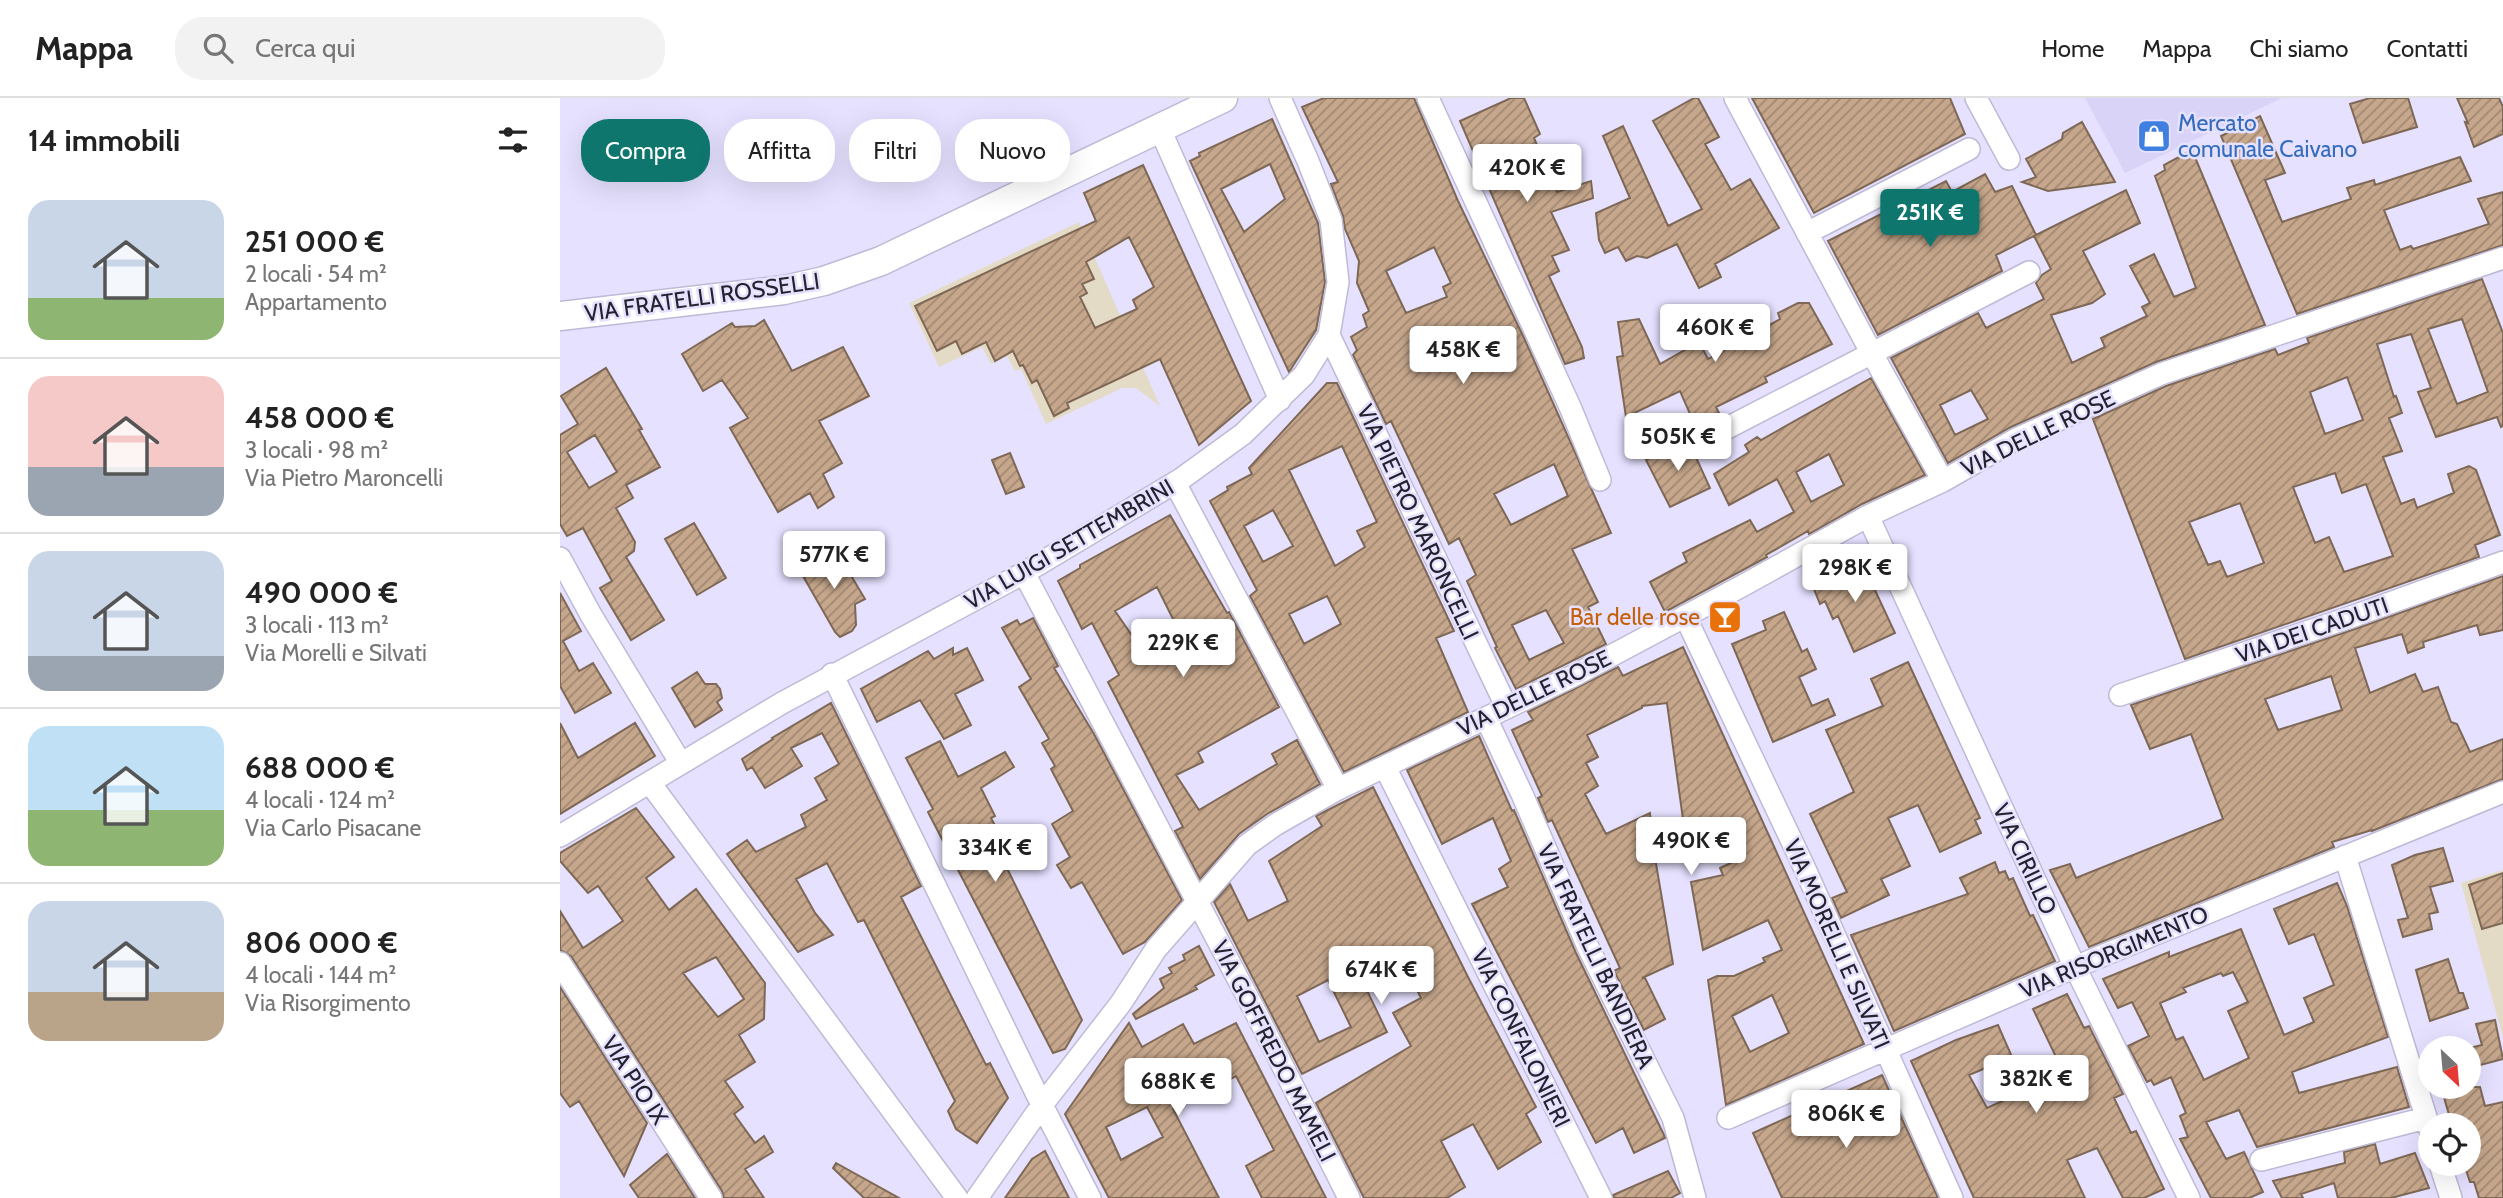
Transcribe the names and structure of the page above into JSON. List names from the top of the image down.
{
  "streets": {
    "main road": ["VIA FRATELLI ROSSELLI"],
    "street": [
      "VIA DELLE ROSE",
      "VIA PIETRO MARONCELLI",
      "VIA LUIGI SETTEMBRINI",
      "VIA DEI CADUTI",
      "VIA CIRILLO",
      "VIA MORELLI E SILVATI",
      "VIA RISORGIMENTO",
      "VIA FRATELLI BANDIERA",
      "VIA CONFALONIERI",
      "VIA GOFFREDO MAMELI",
      "VIA PIO IX"
    ]
  },
  "crossings": [
    ["VIA DELLE ROSE", "VIA PIETRO MARONCELLI"],
    ["VIA DELLE ROSE", "VIA CIRILLO"],
    ["VIA DELLE ROSE", "VIA MORELLI E SILVATI"],
    ["VIA DELLE ROSE", "VIA FRATELLI BANDIERA"],
    ["VIA DELLE ROSE", "VIA CONFALONIERI"],
    ["VIA DELLE ROSE", "VIA GOFFREDO MAMELI"],
    ["VIA PIETRO MARONCELLI", "VIA LUIGI SETTEMBRINI"],
    ["VIA LUIGI SETTEMBRINI", "VIA GOFFREDO MAMELI"],
    ["VIA CIRILLO", "VIA RISORGIMENTO"],
    ["VIA MORELLI E SILVATI", "VIA RISORGIMENTO"]
  ],
  "places": {
    "shop": ["Mercato comunale Caivano"],
    "bar": ["Bar delle rose"]
  },
  "north": "bottom right",
  "page": {
    "header": "Mappa",
    "search": "Cerca qui",
    "nav": [
      "Home",
      "Mappa",
      "Chi siamo",
      "Contatti"
    ],
    "heading": "14 immobili",
    "chip": [
      "Compra",
      "Affitta",
      "Filtri",
      "Nuovo"
    ],
    "price": [
      "420K €",
      "251K €",
      "460K €",
      "458K €",
      "505K €",
      "577K €",
      "298K €",
      "229K €",
      "490K €",
      "334K €",
      "674K €",
      "382K €",
      "688K €",
      "806K €"
    ],
    "list": [
      {
        "name": "251 000 €",
        "note": "2 locali · 54 m² · Appartamento"
      },
      {
        "name": "458 000 €",
        "note": "3 locali · 98 m² · Via Pietro Maroncelli"
      },
      {
        "name": "490 000 €",
        "note": "3 locali · 113 m² · Via Morelli e Silvati"
      },
      {
        "name": "688 000 €",
        "note": "4 locali · 124 m² · Via Carlo Pisacane"
      },
      {
        "name": "806 000 €",
        "note": "4 locali · 144 m² · Via Risorgimento"
      }
    ]
  }
}
